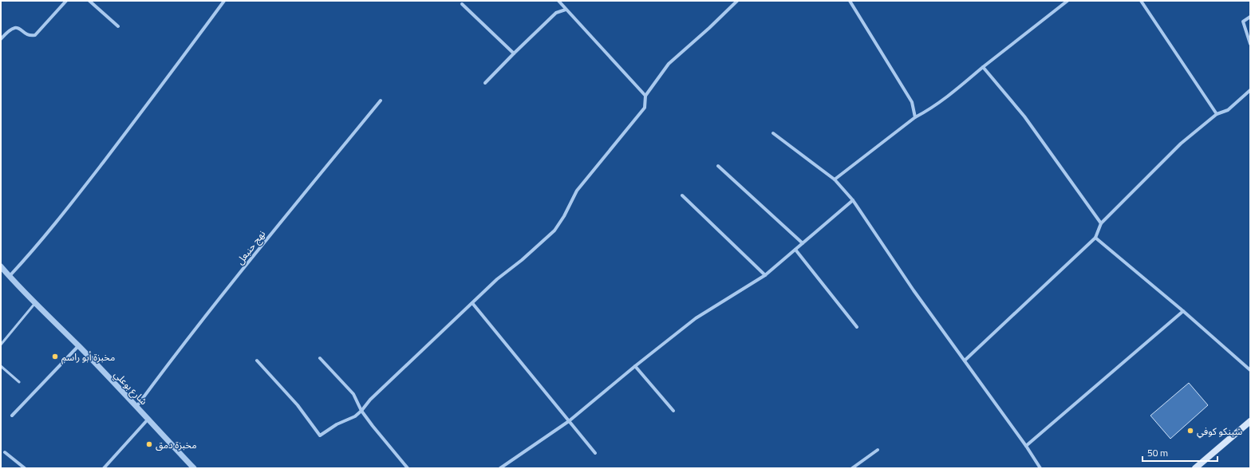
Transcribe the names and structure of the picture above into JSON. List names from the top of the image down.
{
  "streets": {
    "street": ["نهج حنبعل", "شارع بوعلي"]
  },
  "crossings": [
    ["نهج حنبعل", "شارع بوعلي"]
  ],
  "places": ["مخبزة أبو راسم", "شينكو كوفي", "مخبزة دمق"],
  "scale_bar": "50 m"
}
